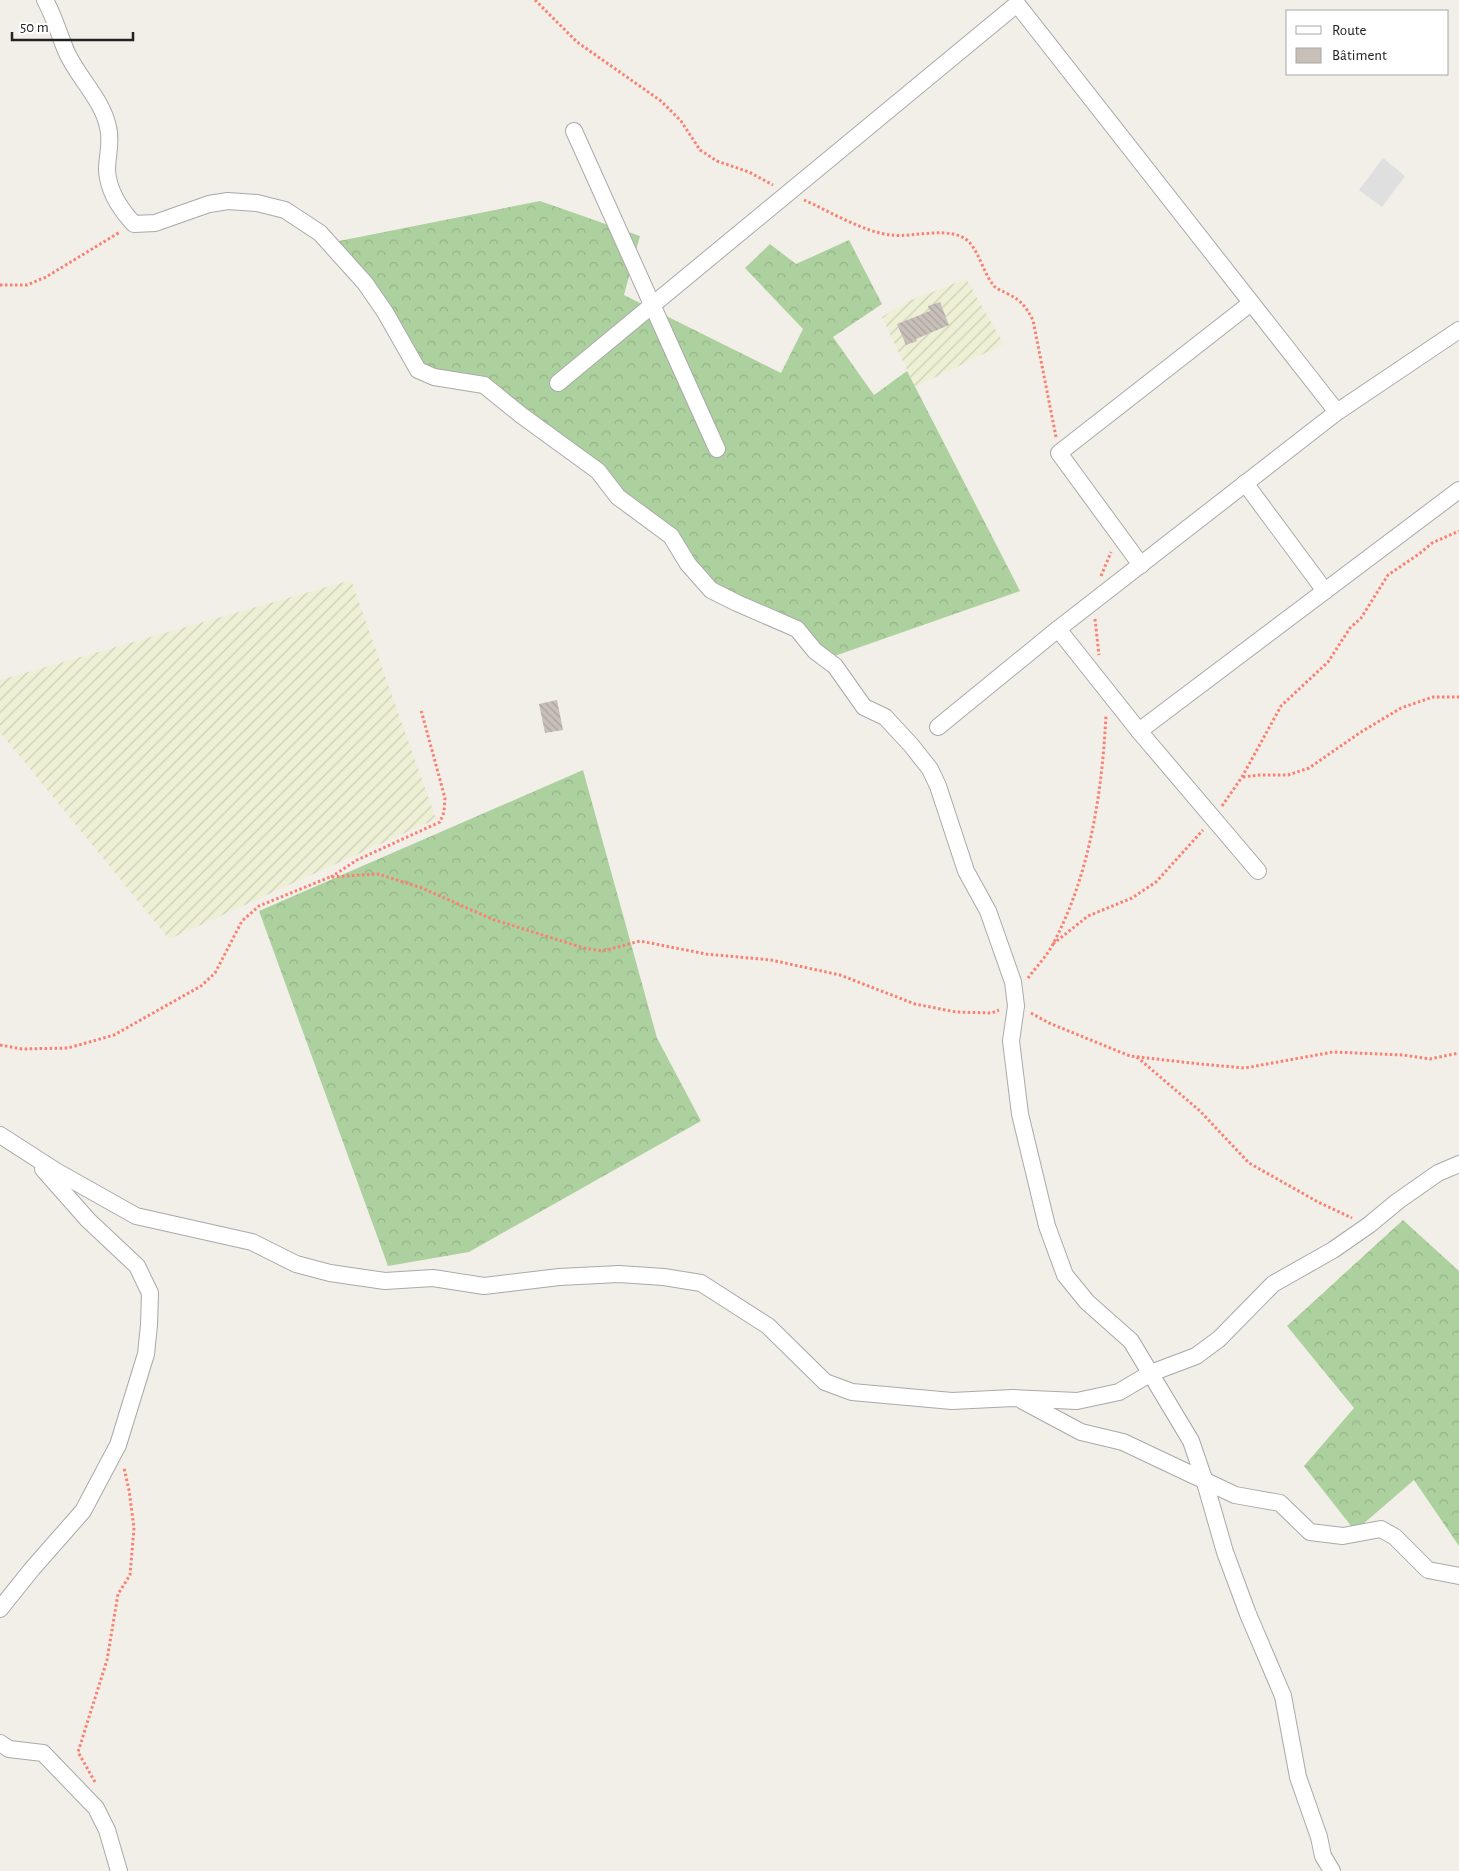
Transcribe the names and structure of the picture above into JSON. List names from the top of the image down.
{
  "legend": ["Route", "Bâtiment"],
  "scale_bar": "50 m"
}
